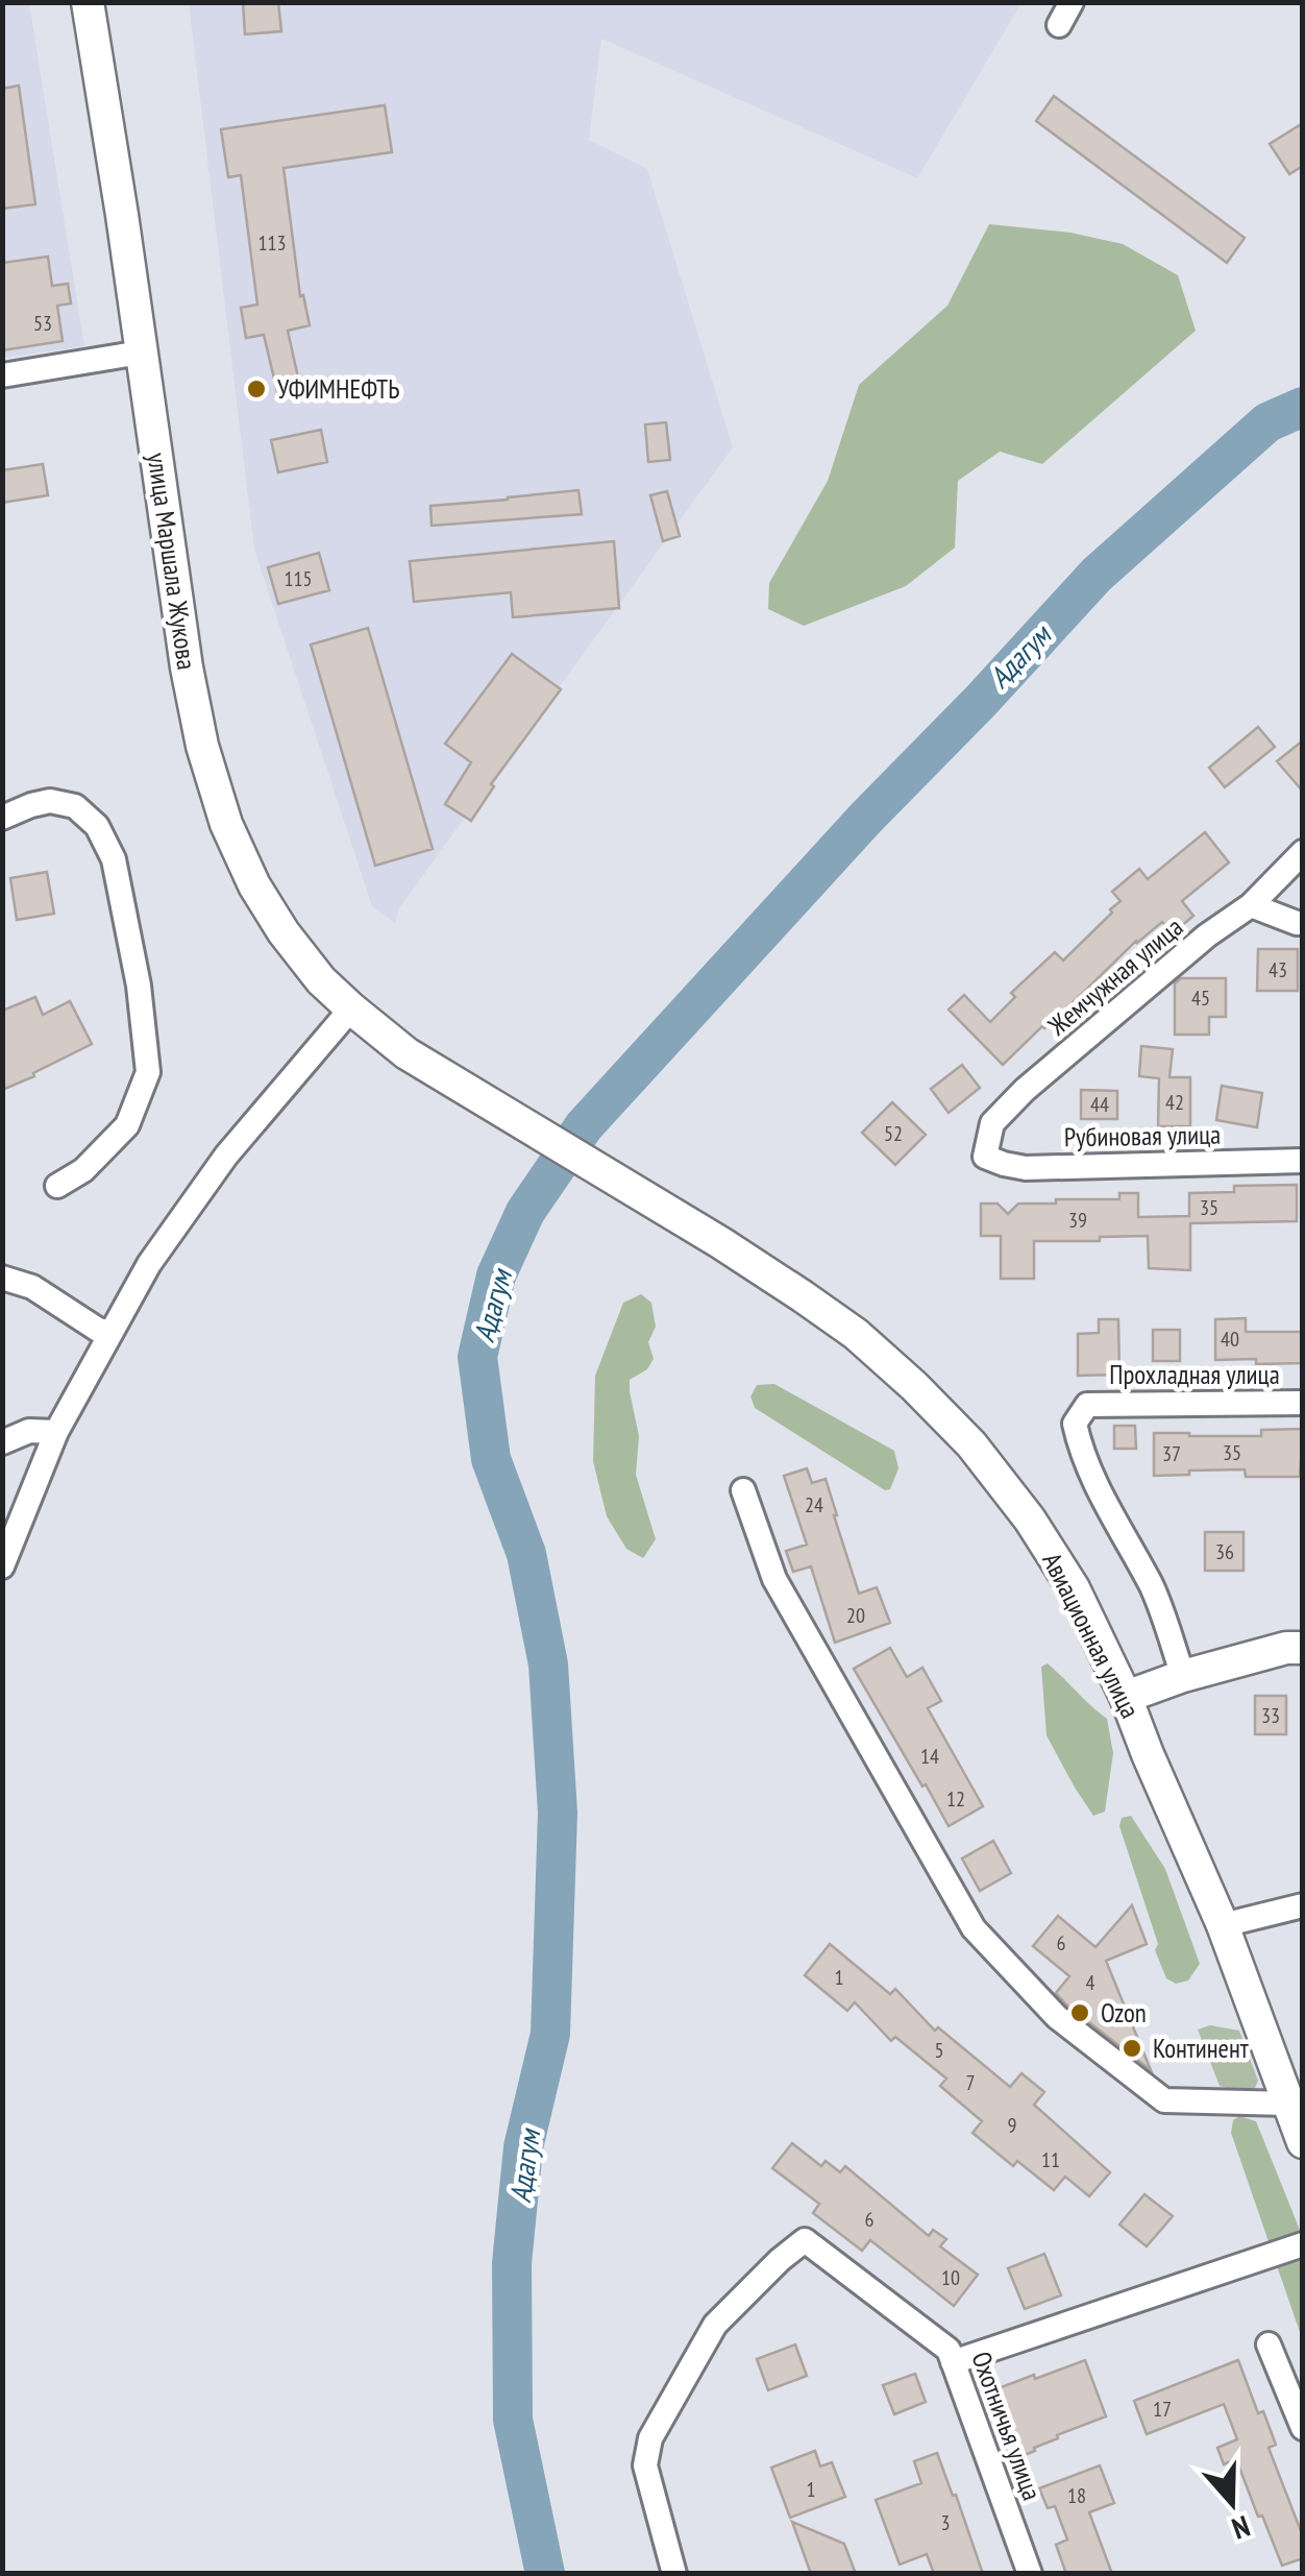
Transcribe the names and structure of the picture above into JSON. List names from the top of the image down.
{
  "streets": {
    "main road": ["улица Маршала Жукова", "Авиационная улица"],
    "street": [
      "Жемчужная улица",
      "Рубиновая улица",
      "Прохладная улица",
      "Охотничья улица"
    ]
  },
  "crossings": [
    ["улица Маршала Жукова", "Авиационная улица"],
    ["Жемчужная улица", "Рубиновая улица"]
  ],
  "water": ["Адагум"],
  "places": ["УФИМНЕФТЬ", "Ozon", "Континент"],
  "house_numbers": [
    "113",
    "53",
    "115",
    "43",
    "45",
    "42",
    "44",
    "52",
    "35",
    "39",
    "40",
    "35",
    "37",
    "24",
    "36",
    "20",
    "33",
    "14",
    "12",
    "6",
    "1",
    "4",
    "5",
    "7",
    "9",
    "11",
    "6",
    "10",
    "17",
    "1",
    "18",
    "3"
  ],
  "north": "bottom"
}
